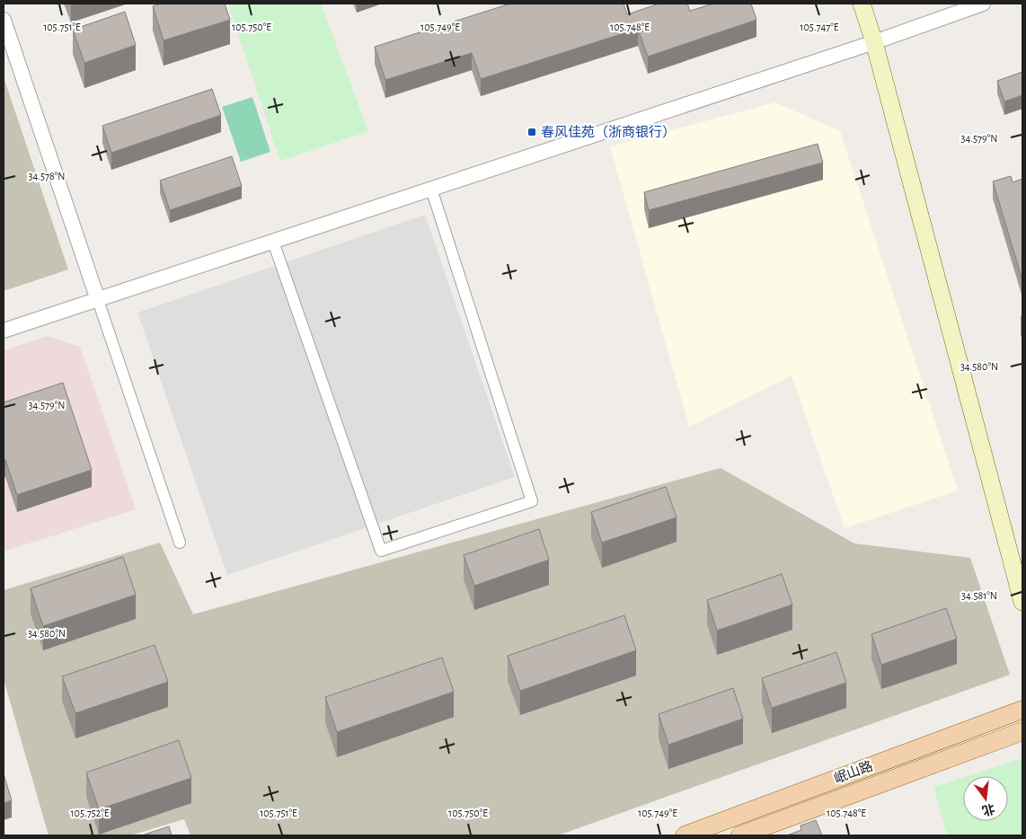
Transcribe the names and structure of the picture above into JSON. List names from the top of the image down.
{
  "streets": {
    "main road": ["岷山路"]
  },
  "places": {
    "transit": ["春风佳苑（浙商银行）"]
  },
  "north": "bottom",
  "coordinates": [
    "105.751°E",
    "105.750°E",
    "105.749°E",
    "105.748°E",
    "105.747°E",
    "34.579°N",
    "34.578°N",
    "34.580°N",
    "34.581°N",
    "105.752°E"
  ]
}
